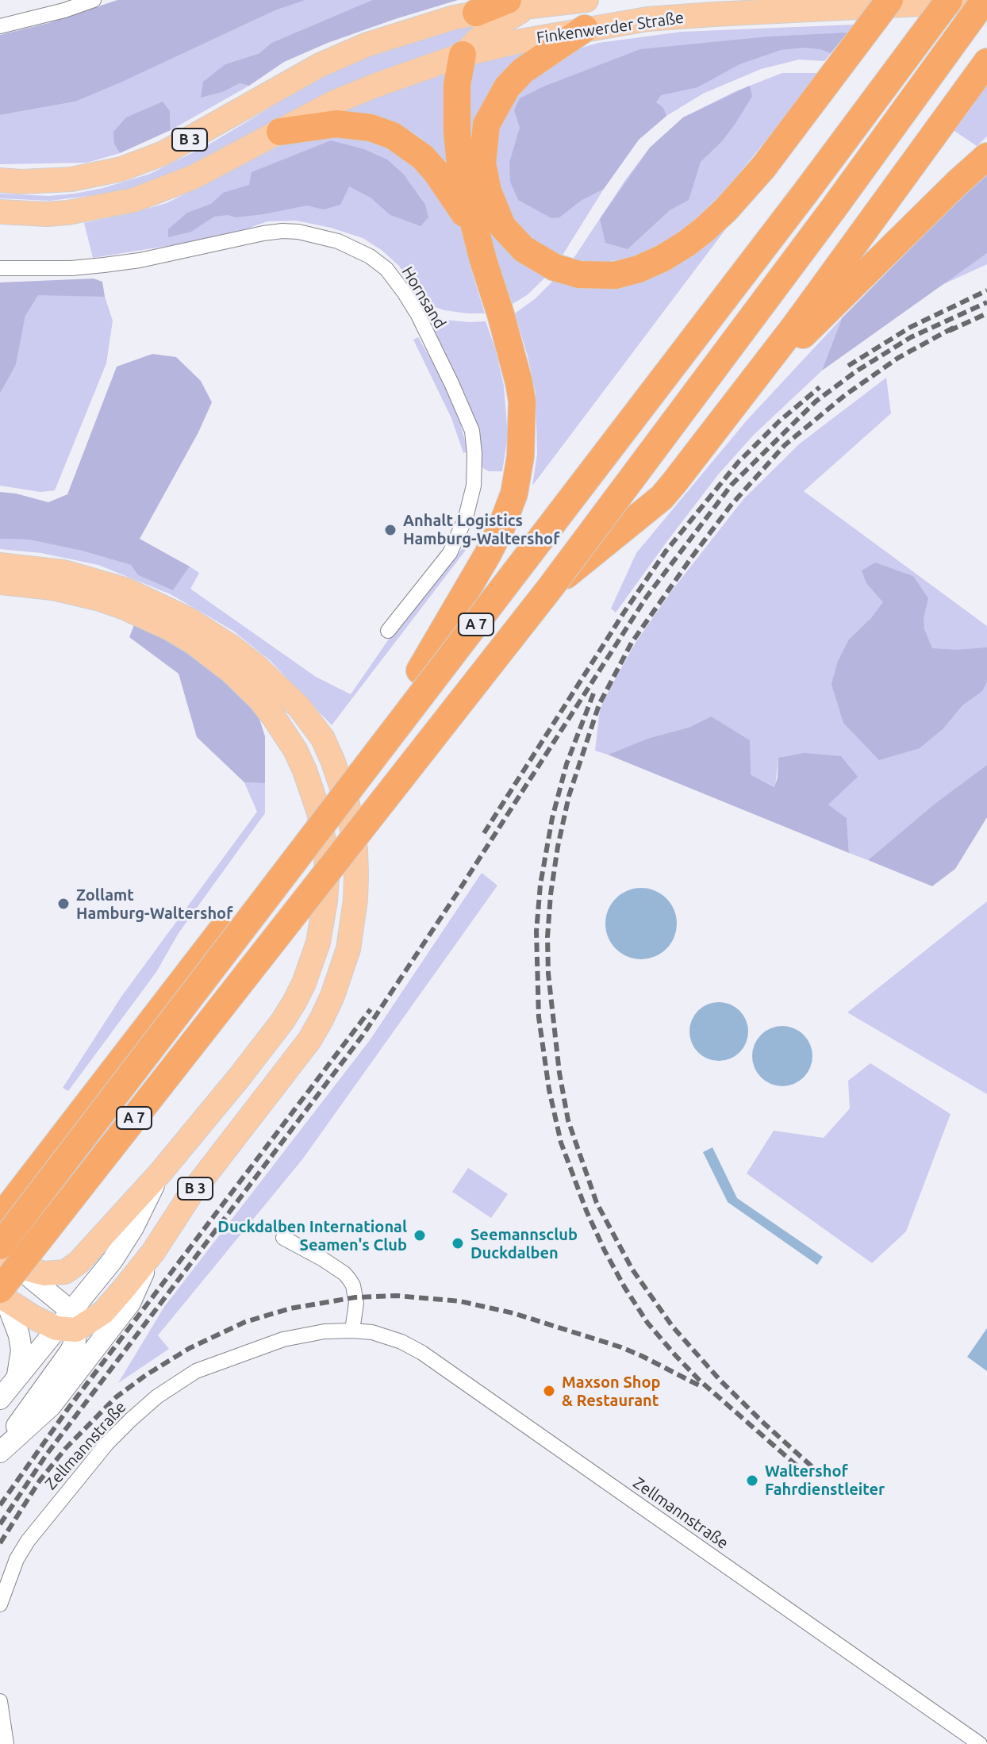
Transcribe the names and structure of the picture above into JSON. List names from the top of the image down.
{
  "streets": {
    "highway": ["A 7"],
    "main road": ["Finkenwerder Straße", "B 3"],
    "street": ["Hornsand", "Zellmannstraße"]
  },
  "crossings": [
    ["Finkenwerder Straße", "A 7"],
    ["B 3", "A 7"]
  ],
  "places": [
    "Anhalt Logistics Hamburg-Waltershof",
    "Zollamt Hamburg-Waltershof",
    "Duckdalben International Seamen's Club",
    "Seemannsclub Duckdalben",
    "Maxson Shop & Restaurant",
    "Waltershof Fahrdienstleiter"
  ]
}
